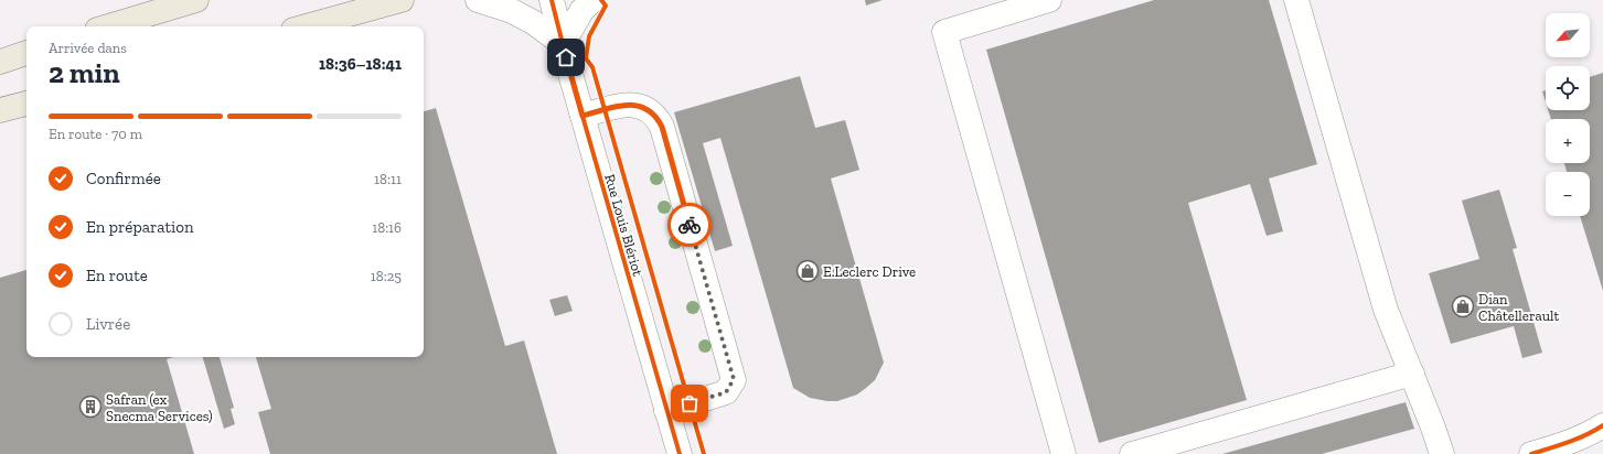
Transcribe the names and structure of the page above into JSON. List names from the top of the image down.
{
  "streets": {
    "street": ["Rue Louis Blériot"]
  },
  "places": {
    "shop": ["E.Leclerc Drive", "Dian Châtellerault"],
    "building": ["Safran (ex Snecma Services)"]
  },
  "north": "bottom left",
  "page": {
    "map_buttons": ["+", "−"],
    "heading": ["2 min", "Arrivée dans", "18:36–18:41"],
    "bar": "En route · 70 m",
    "list": [
      ["Confirmée", "18:11"],
      ["En préparation", "18:16"],
      ["En route", "18:25"],
      "Livrée"
    ]
  }
}
